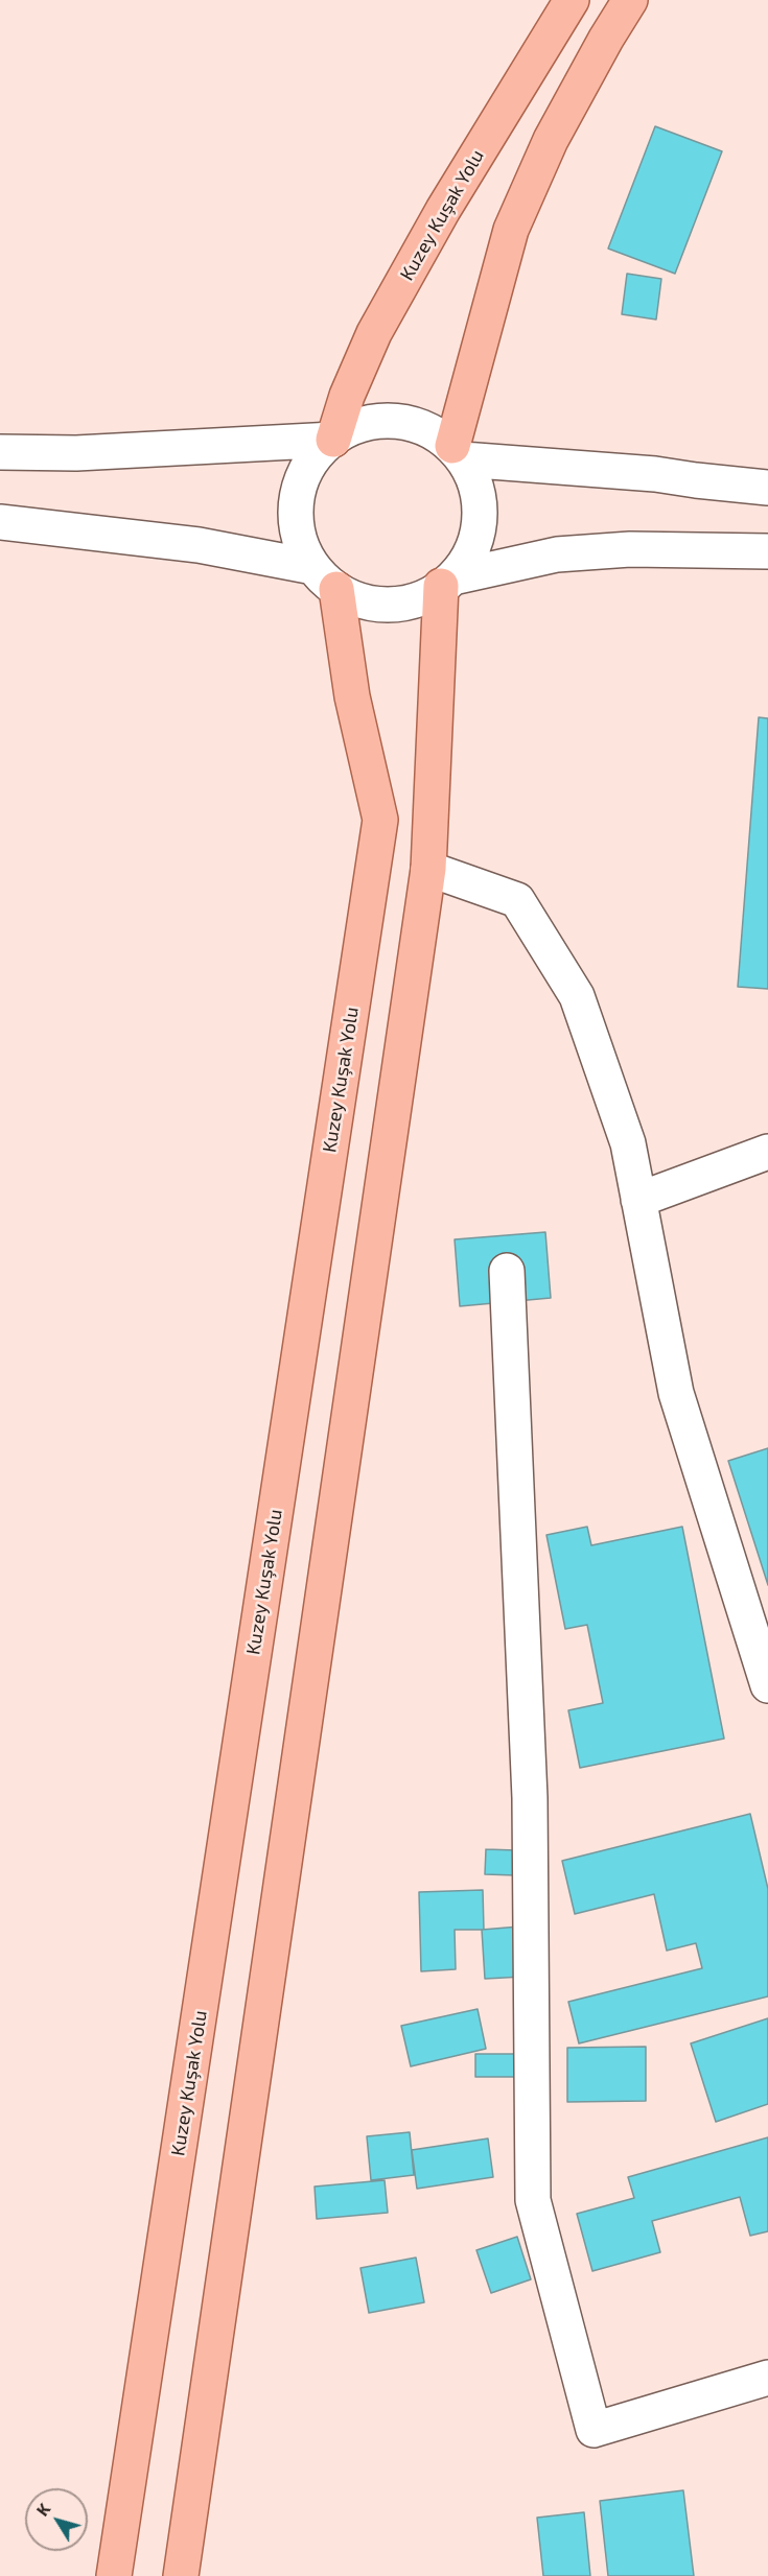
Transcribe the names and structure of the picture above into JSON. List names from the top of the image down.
{
  "streets": {
    "main road": ["Kuzey Kuşak Yolu"]
  },
  "north": "top left"
}
